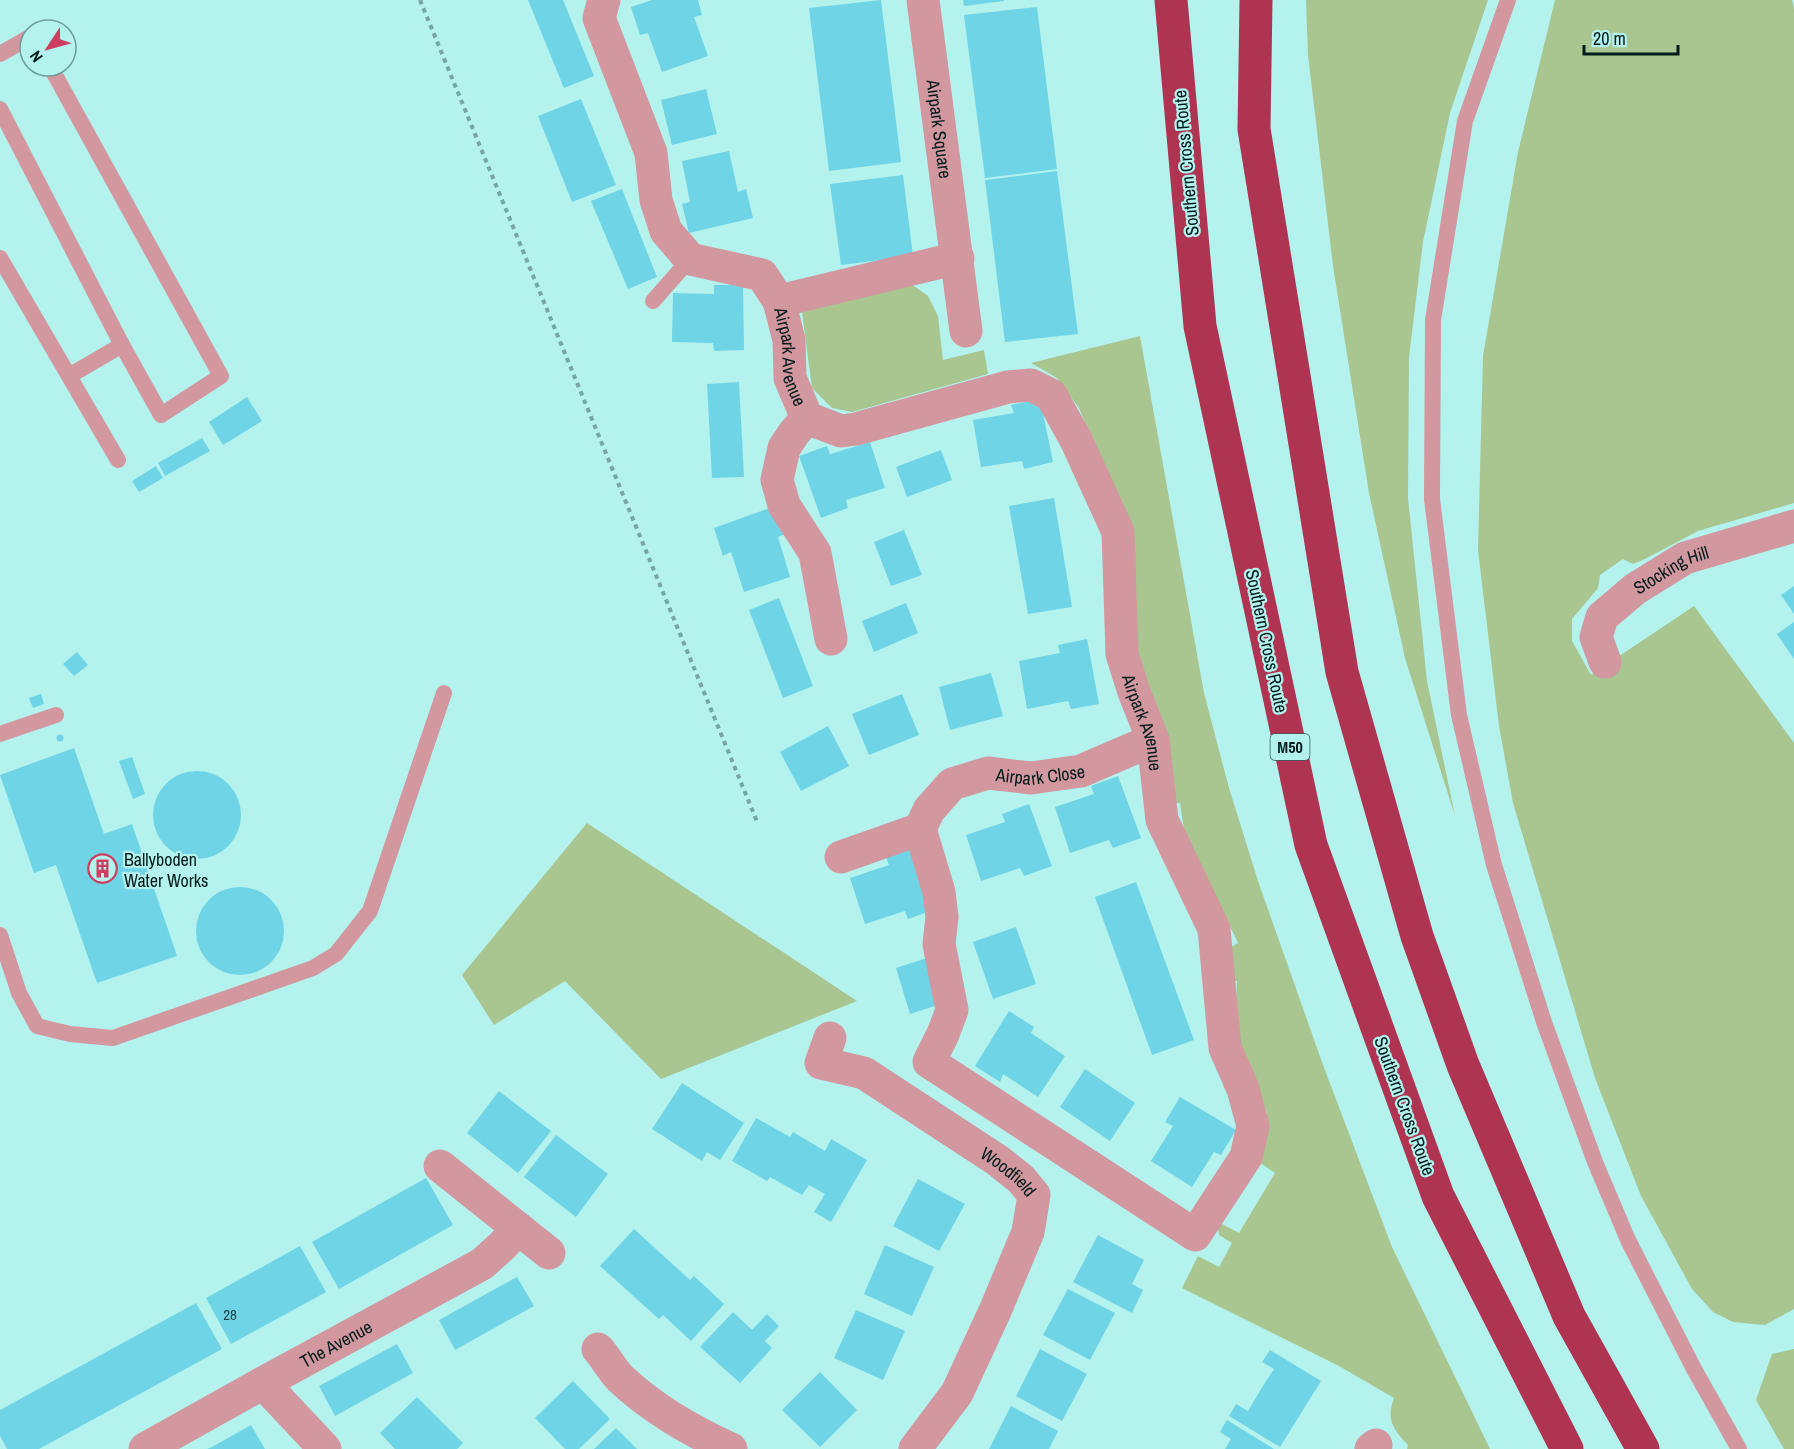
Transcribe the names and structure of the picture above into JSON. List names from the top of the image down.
{
  "streets": {
    "highway": ["Southern Cross Route", "M50"],
    "street": [
      "Airpark Square",
      "Airpark Avenue",
      "Stocking Hill",
      "Airpark Close",
      "Woodfield",
      "The Avenue"
    ]
  },
  "crossings": [
    ["Airpark Avenue", "Airpark Close"]
  ],
  "places": {
    "building": ["Ballyboden Water Works"]
  },
  "house_numbers": ["28"],
  "scale_bar": "20 m",
  "north": "bottom left"
}
